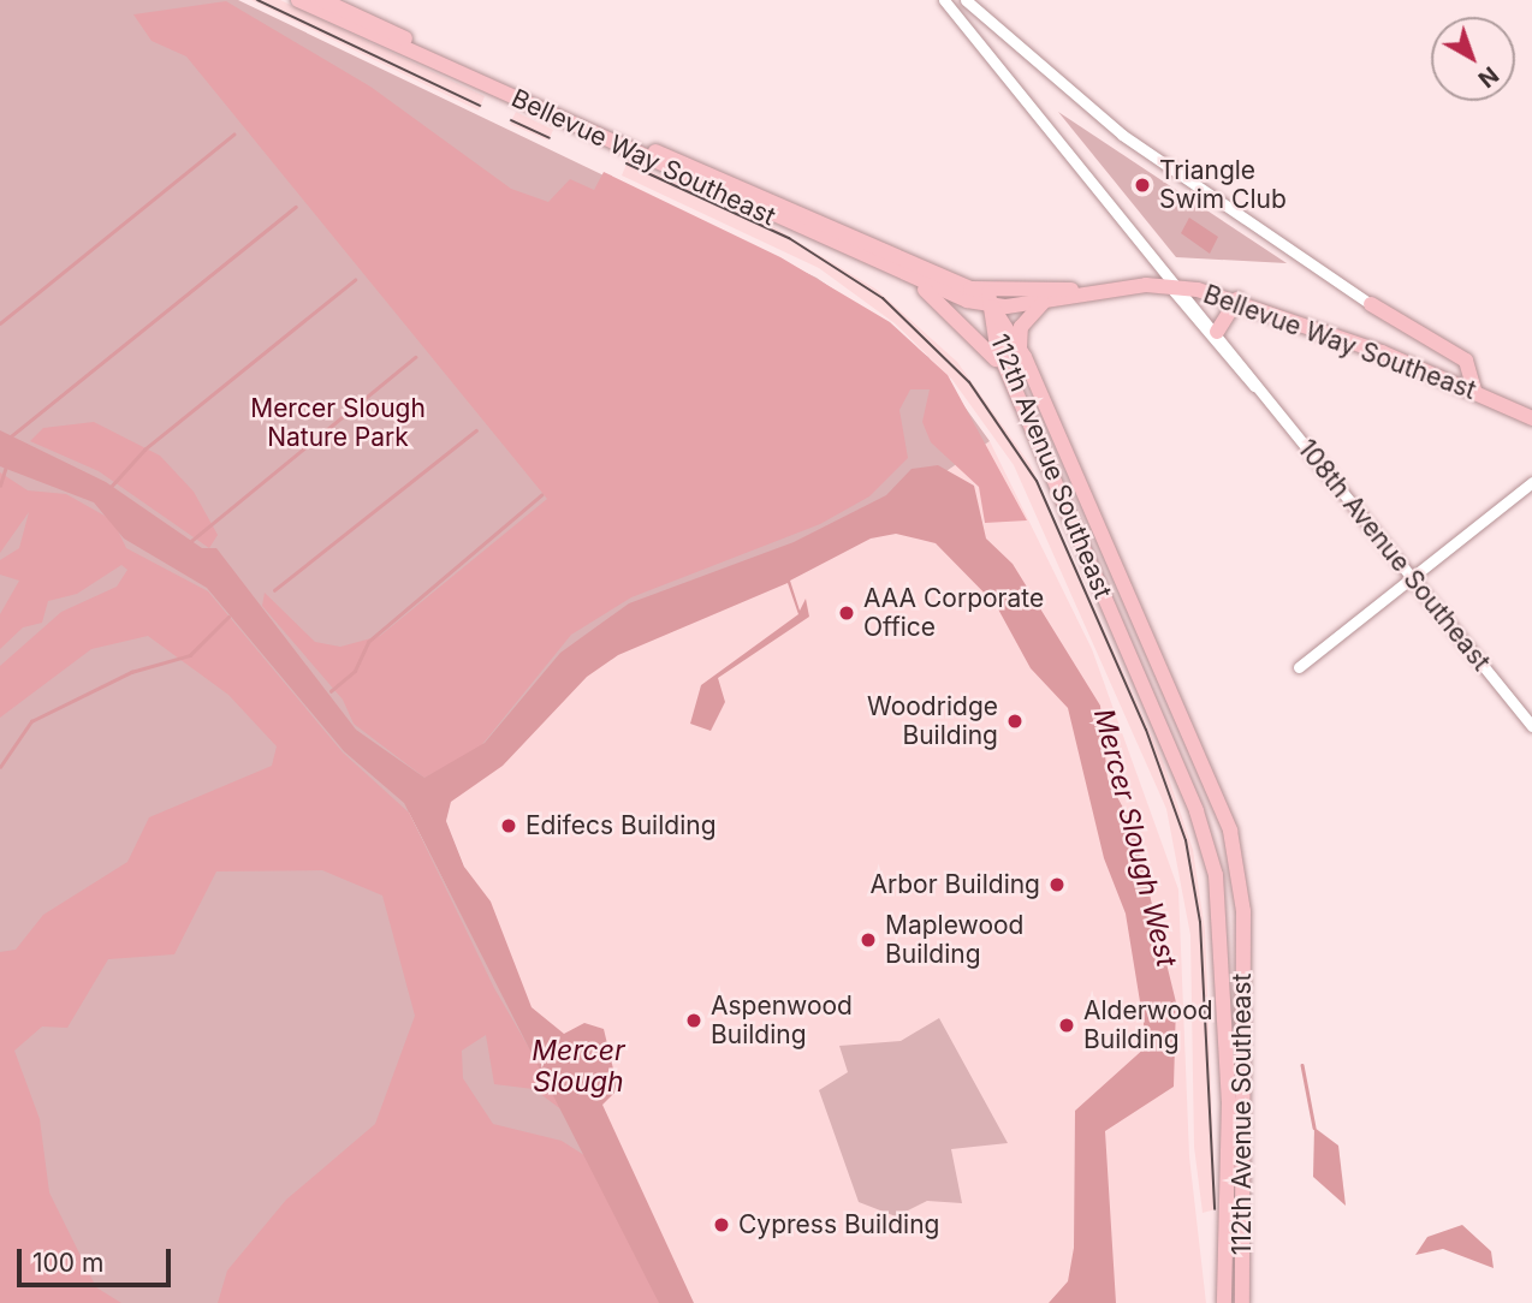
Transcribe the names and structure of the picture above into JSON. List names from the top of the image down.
{
  "streets": {
    "main road": ["Bellevue Way Southeast", "112th Avenue Southeast"],
    "street": ["108th Avenue Southeast"]
  },
  "crossings": [
    ["Bellevue Way Southeast", "112th Avenue Southeast"],
    ["Bellevue Way Southeast", "108th Avenue Southeast"]
  ],
  "water": ["Mercer Slough West", "Mercer Slough"],
  "parks": ["Mercer Slough Nature Park"],
  "places": [
    "Triangle Swim Club",
    "AAA Corporate Office",
    "Woodridge Building",
    "Edifecs Building",
    "Arbor Building",
    "Maplewood Building",
    "Aspenwood Building",
    "Alderwood Building",
    "Cypress Building"
  ],
  "scale_bar": "100 m",
  "north": "bottom right"
}
